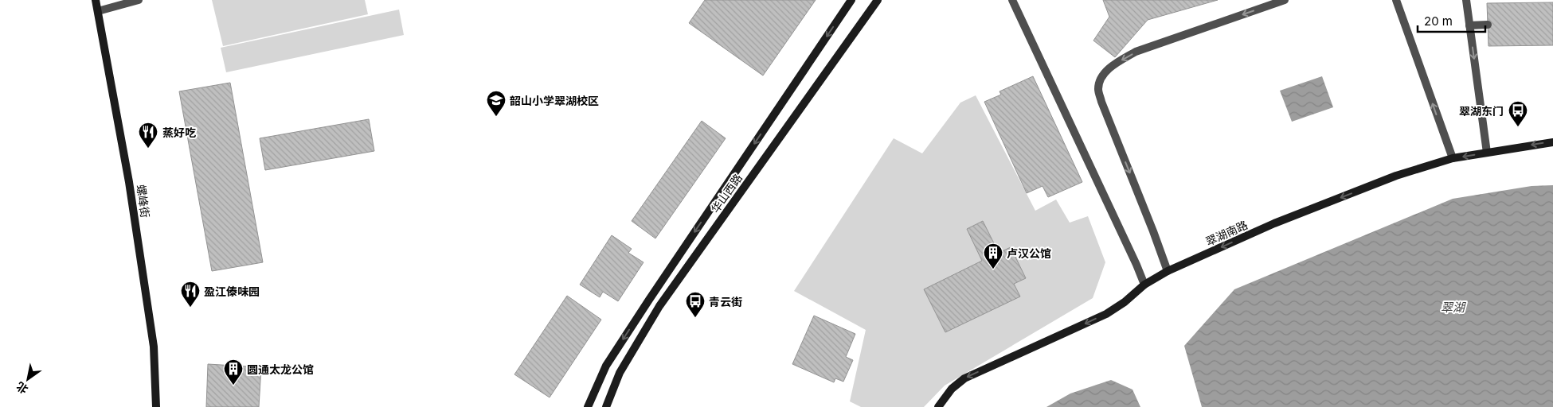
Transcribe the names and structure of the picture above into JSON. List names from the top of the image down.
{
  "streets": {
    "street": ["华山西路", "螺峰街", "翠湖南路"]
  },
  "one_way": ["翠湖南路"],
  "water": ["翠湖"],
  "places": {
    "school or university": ["韶山小学翠湖校区"],
    "bus stop": ["翠湖东门", "青云街"],
    "restaurant": ["蒸好吃", "盈江傣味园"],
    "building": ["卢汉公馆", "圆通太龙公馆"]
  },
  "scale_bar": "20 m",
  "north": "bottom left"
}
